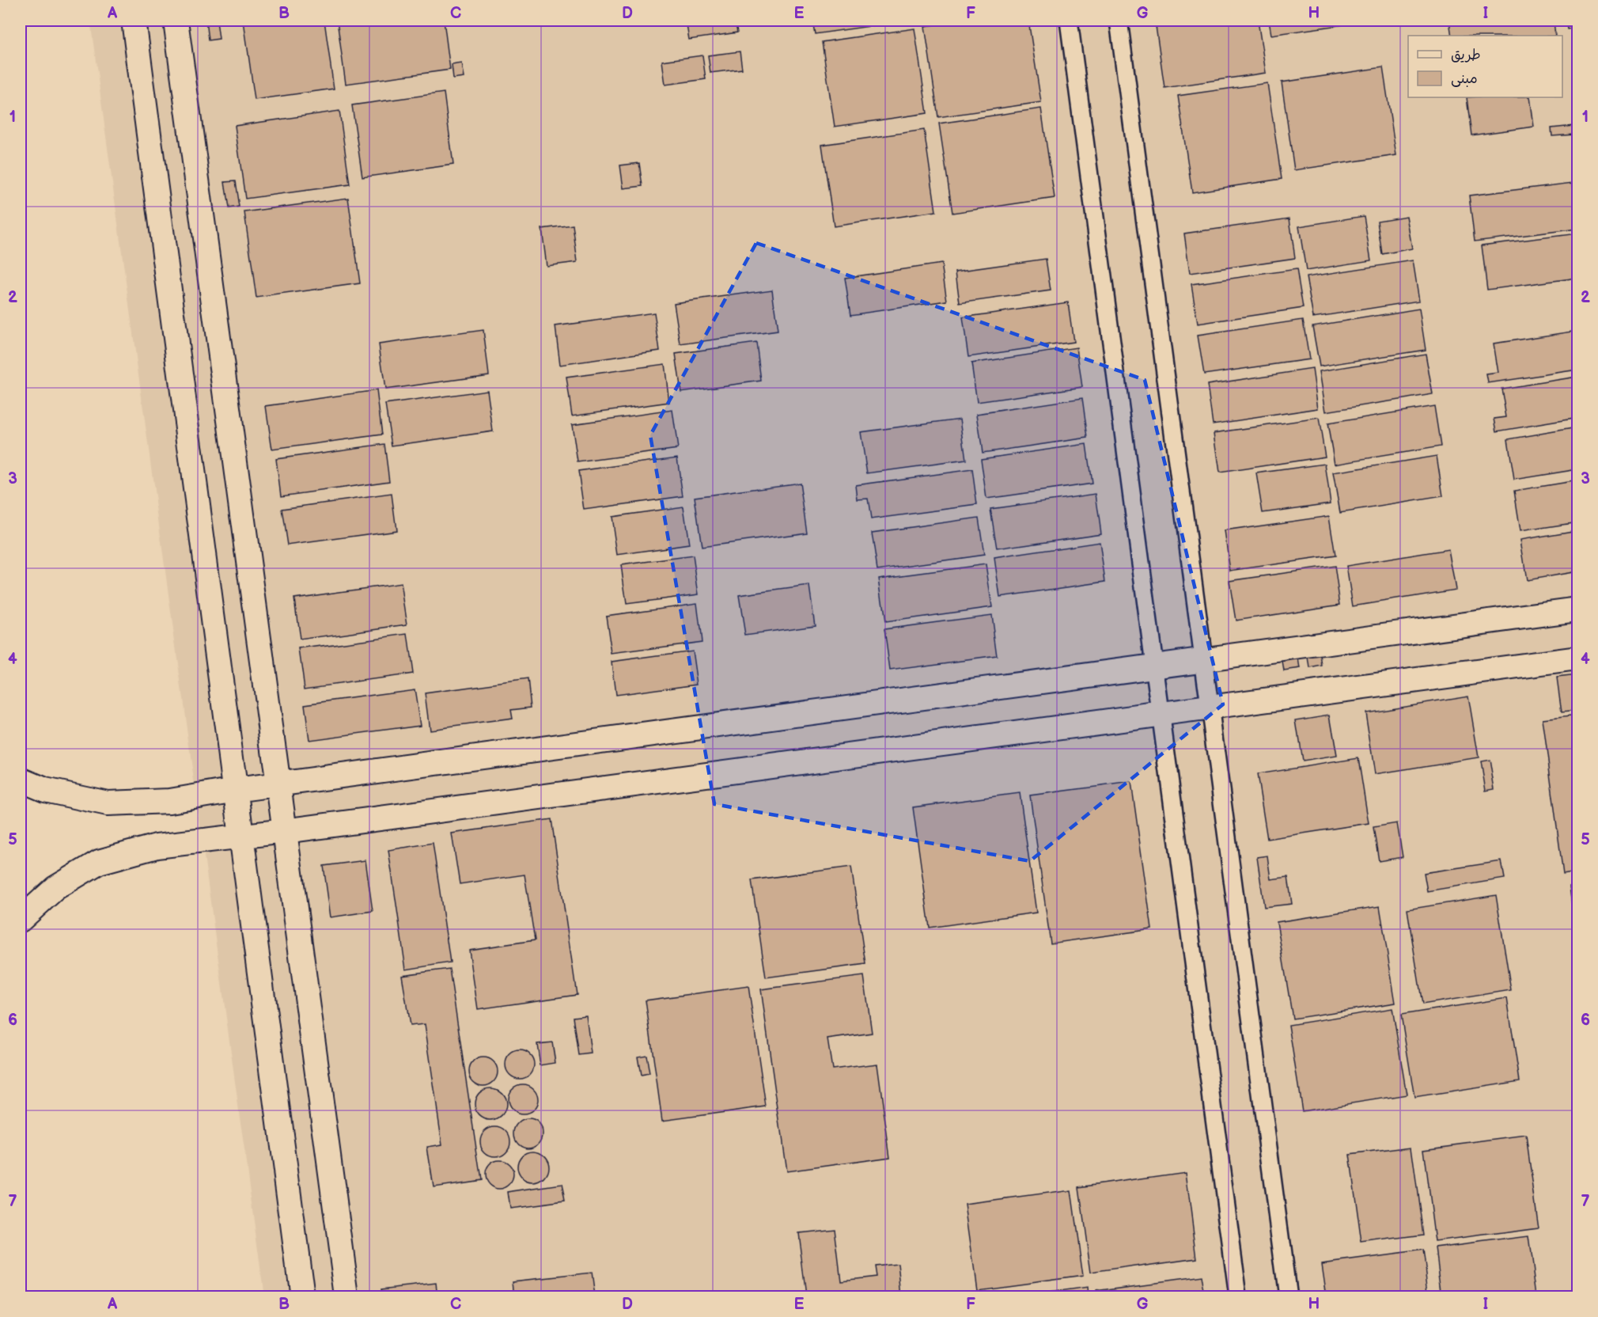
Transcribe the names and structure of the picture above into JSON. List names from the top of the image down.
{
  "legend": ["طريق", "مبنى"],
  "grid": {
    "columns": [
      "A",
      "B",
      "C",
      "D",
      "E",
      "F",
      "G",
      "H",
      "I"
    ],
    "rows": [
      "1",
      "2",
      "3",
      "4",
      "5",
      "6",
      "7"
    ]
  }
}
